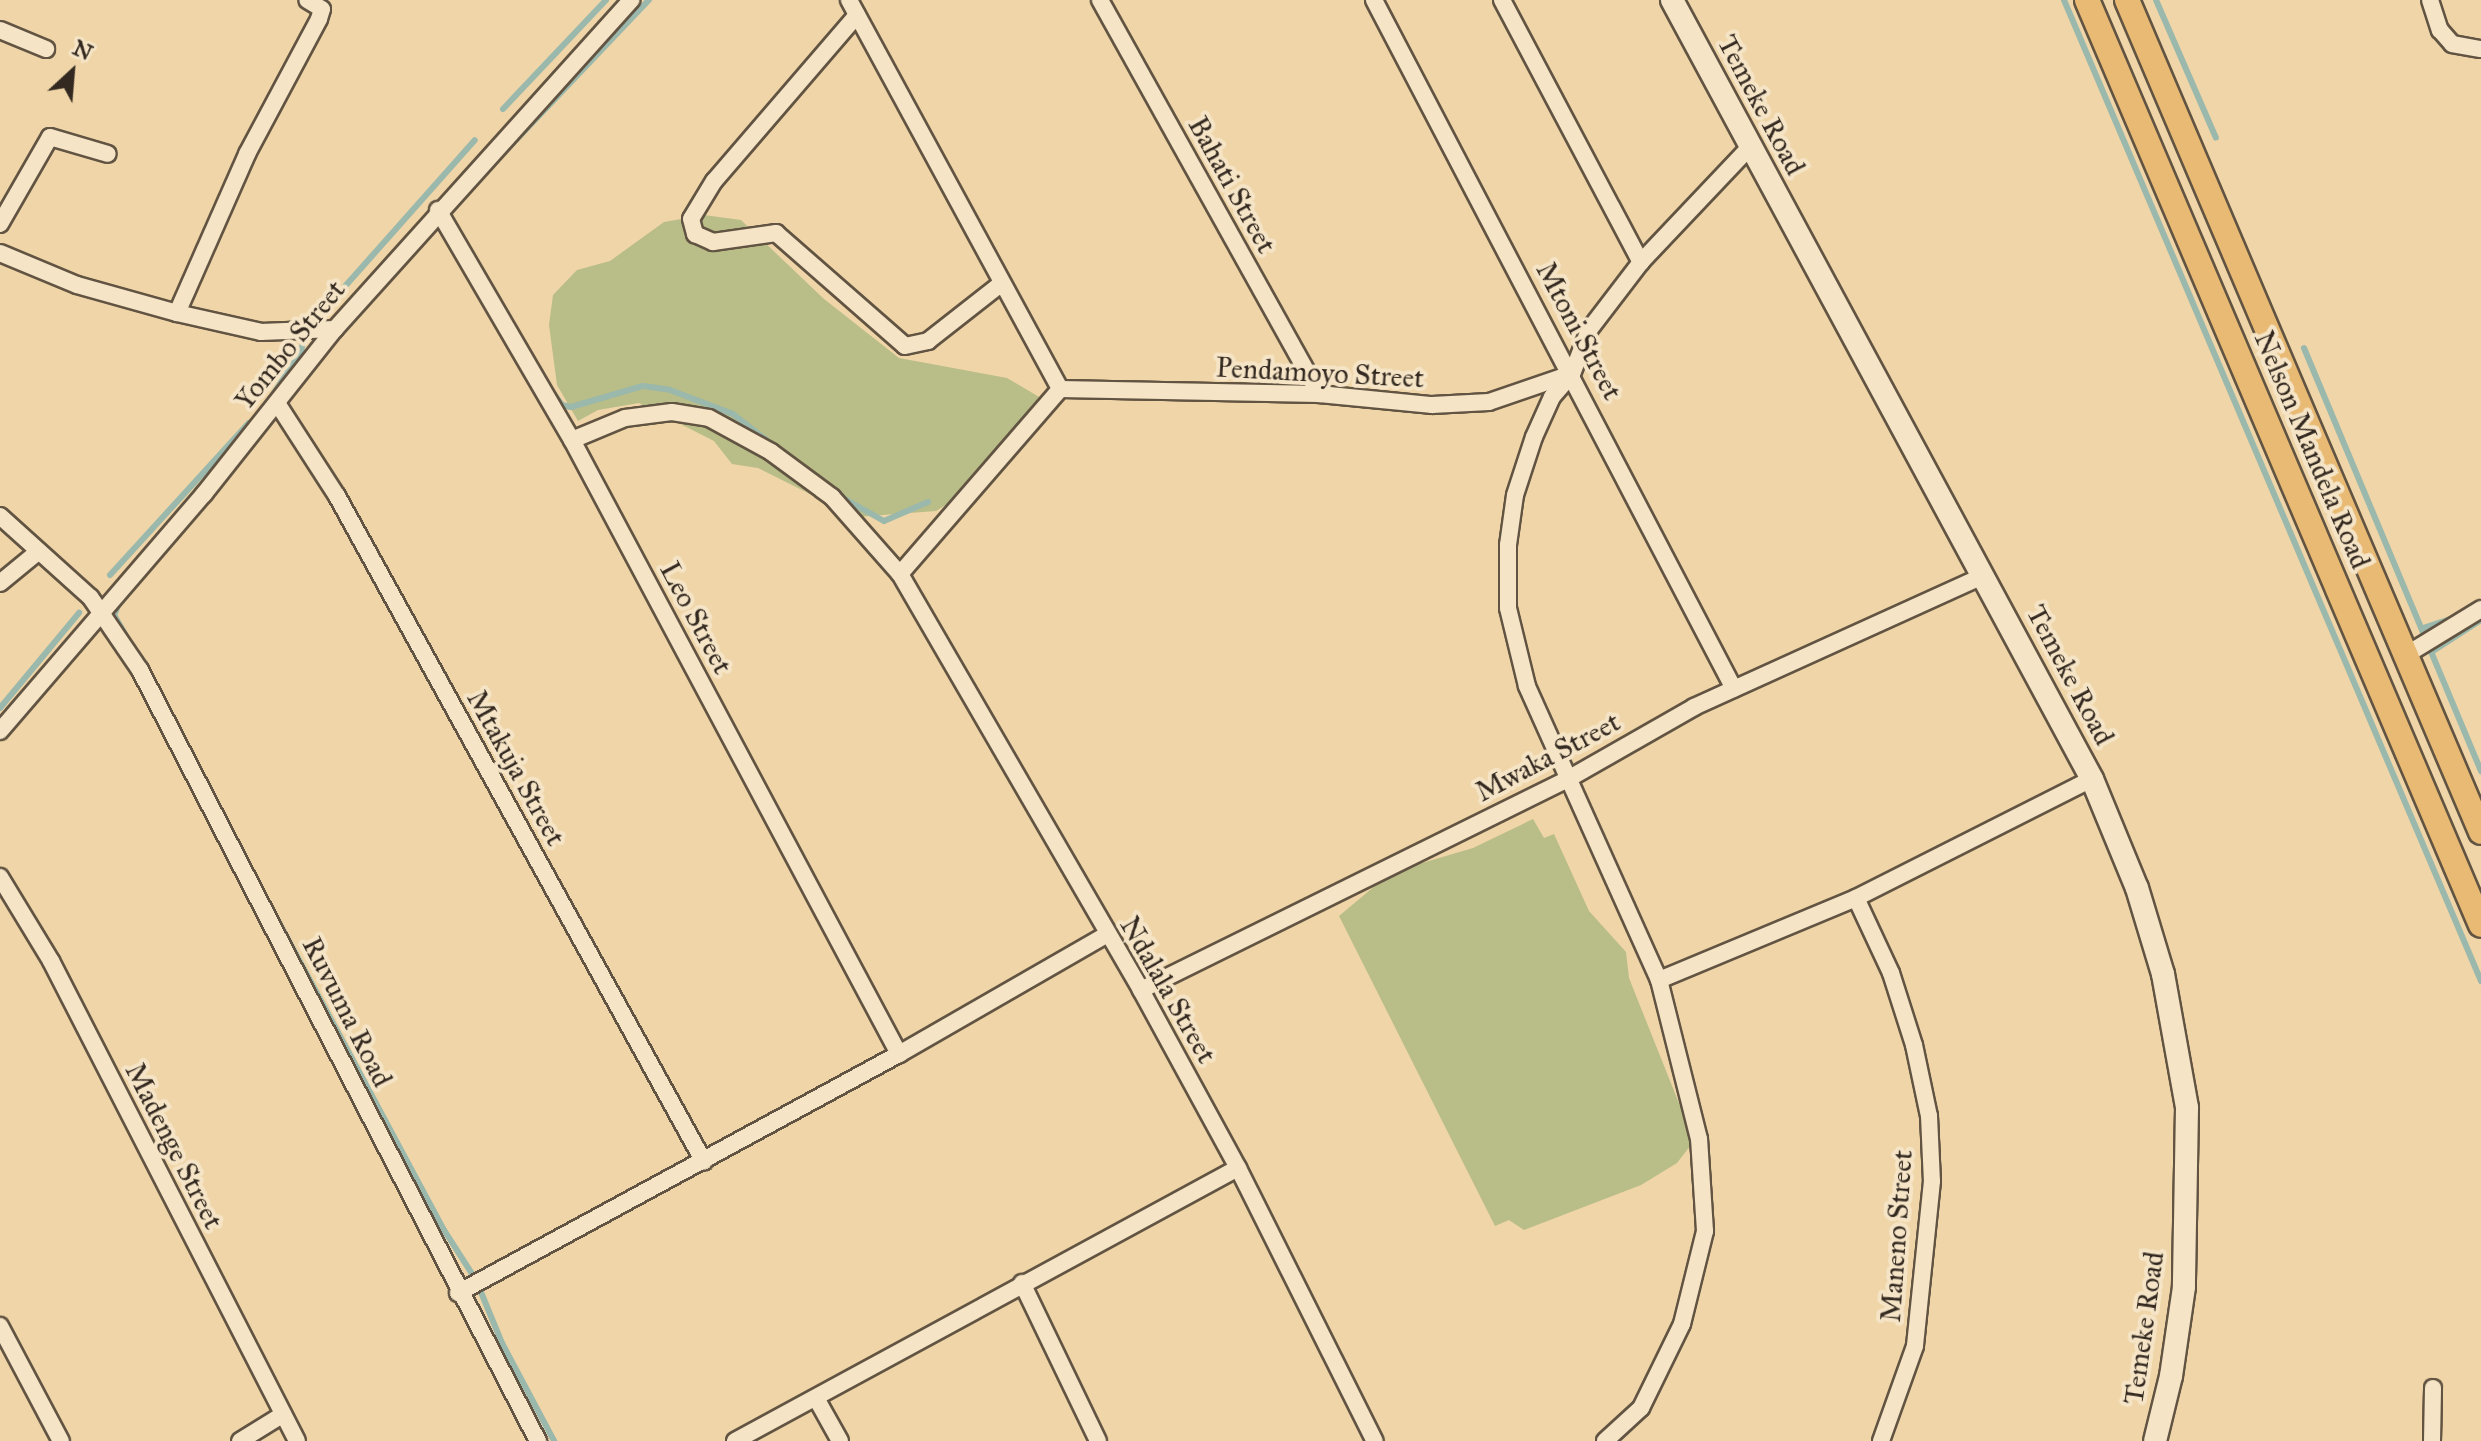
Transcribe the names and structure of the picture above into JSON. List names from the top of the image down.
{
  "streets": {
    "main road": ["Nelson Mandela Road"],
    "street": [
      "Temeke Road",
      "Bahati Street",
      "Mtoni Street",
      "Yombo Street",
      "Pendamoyo Street",
      "Leo Street",
      "Mwaka Street",
      "Mtakuja Street",
      "Ndalala Street",
      "Ruvuma Road",
      "Madenge Street",
      "Maneno Street"
    ]
  },
  "crossings": [
    ["Temeke Road", "Mwaka Street"],
    ["Bahati Street", "Pendamoyo Street"],
    ["Mtoni Street", "Pendamoyo Street"],
    ["Mtoni Street", "Mwaka Street"],
    ["Yombo Street", "Leo Street"],
    ["Yombo Street", "Mtakuja Street"],
    ["Yombo Street", "Ruvuma Road"],
    ["Leo Street", "Ndalala Street"],
    ["Mwaka Street", "Ndalala Street"]
  ],
  "north": "top right"
}
